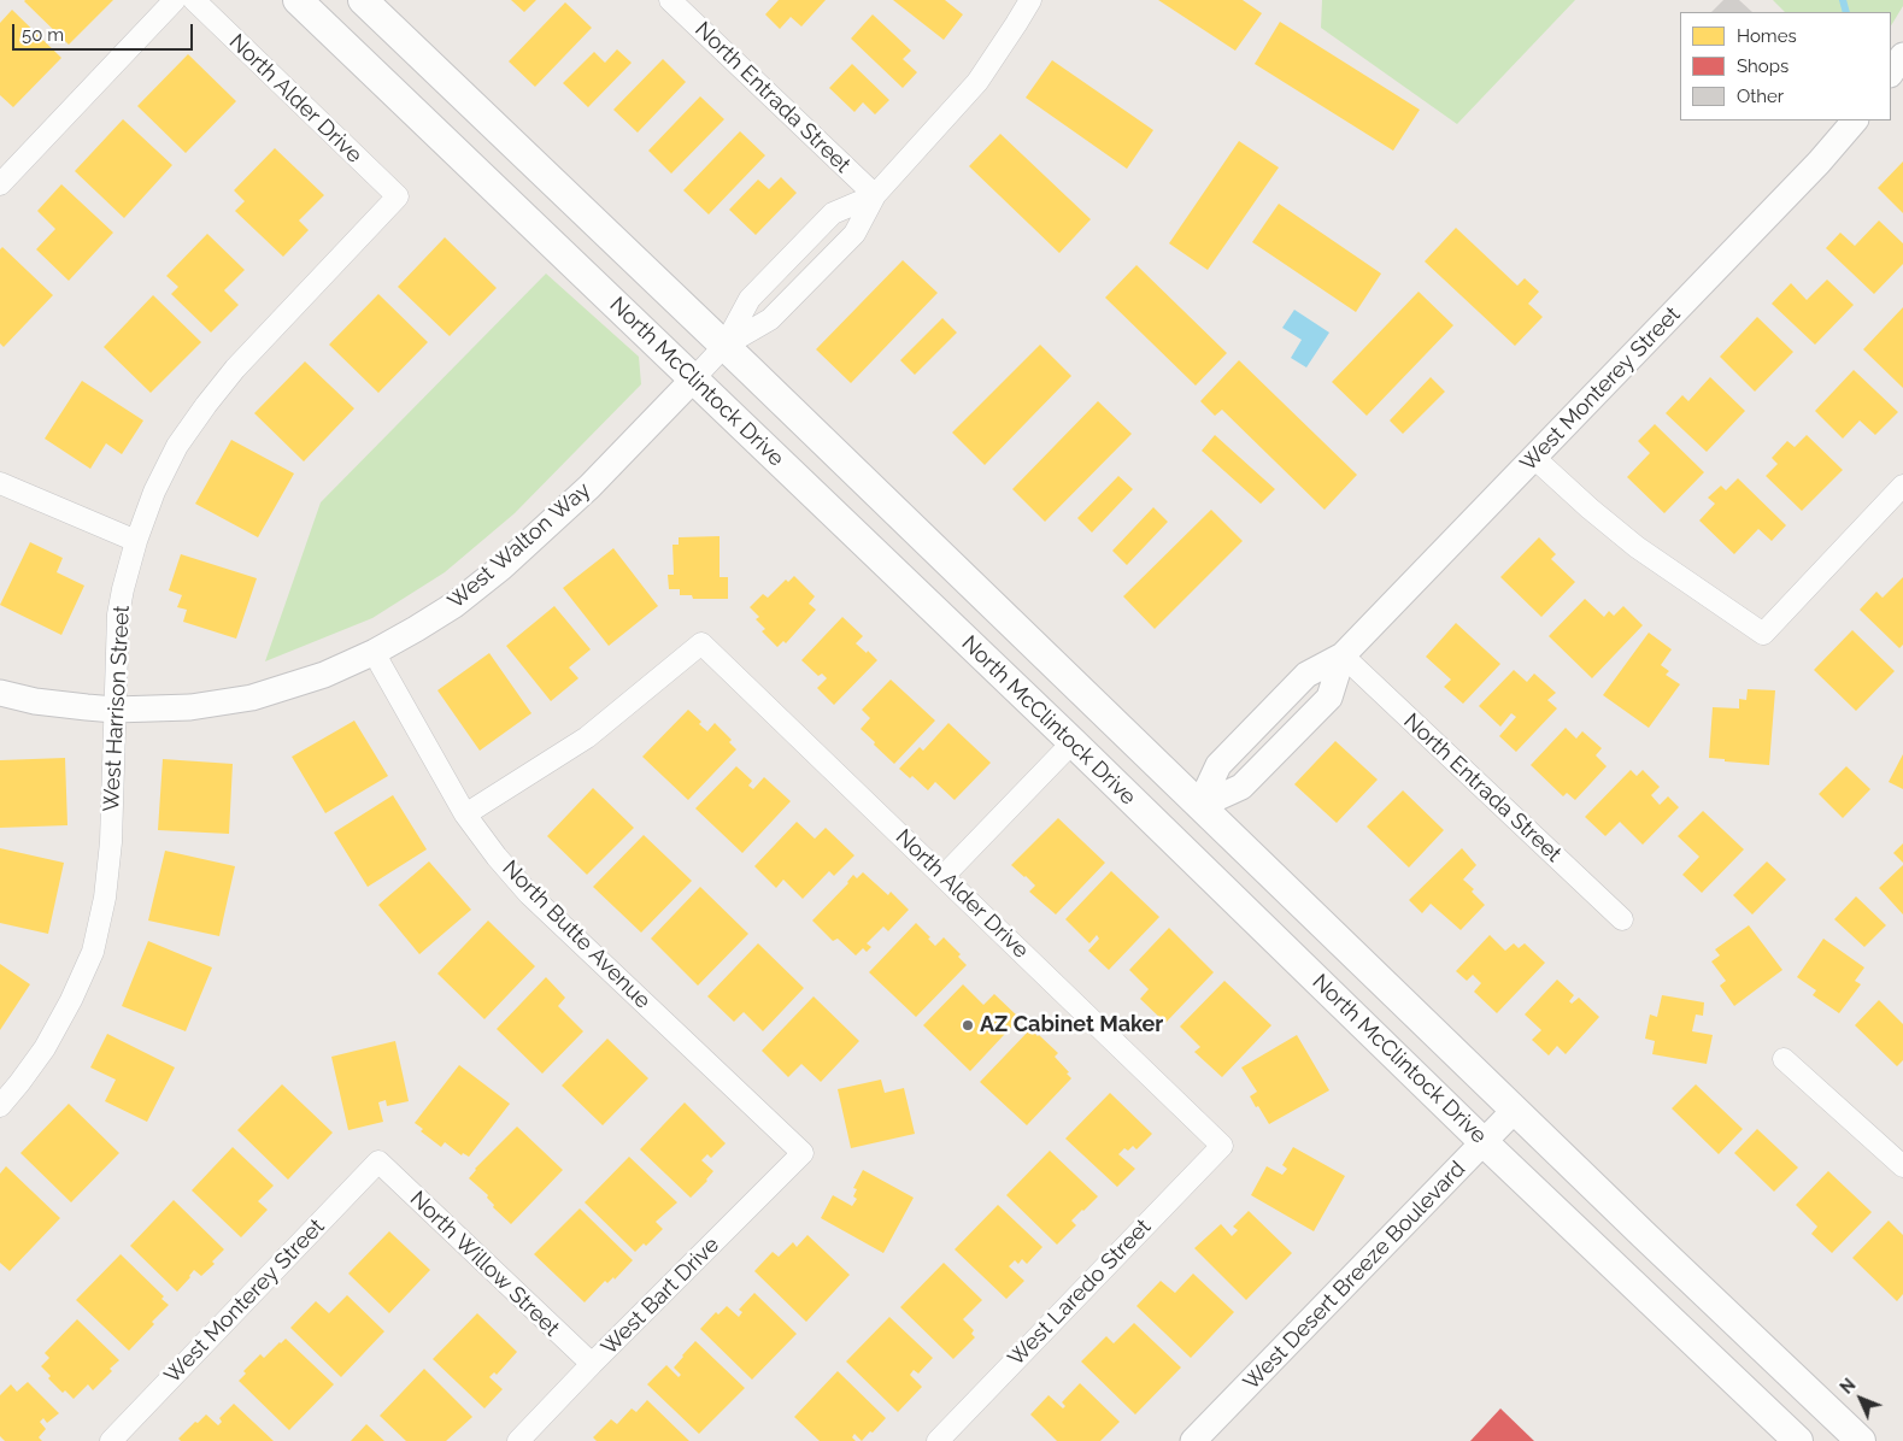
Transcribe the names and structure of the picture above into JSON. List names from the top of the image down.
{
  "streets": {
    "main road": ["North McClintock Drive"],
    "street": [
      "North Entrada Street",
      "North Alder Drive",
      "West Monterey Street",
      "West Walton Way",
      "West Harrison Street",
      "North Butte Avenue",
      "North Willow Street",
      "West Desert Breeze Boulevard",
      "West Laredo Street",
      "West Bart Drive"
    ]
  },
  "crossings": [
    ["North Entrada Street", "West Monterey Street"],
    ["North Alder Drive", "West Harrison Street"],
    ["North Alder Drive", "North Butte Avenue"],
    ["North Alder Drive", "West Laredo Street"],
    ["North McClintock Drive", "West Monterey Street"],
    ["North McClintock Drive", "West Walton Way"],
    ["North McClintock Drive", "West Desert Breeze Boulevard"],
    ["West Monterey Street", "North Willow Street"],
    ["West Walton Way", "West Harrison Street"],
    ["West Walton Way", "North Butte Avenue"],
    ["North Butte Avenue", "West Bart Drive"],
    ["North Willow Street", "West Bart Drive"]
  ],
  "places": ["AZ Cabinet Maker"],
  "legend": ["Homes", "Shops", "Other"],
  "scale_bar": "50 m",
  "north": "top left"
}
